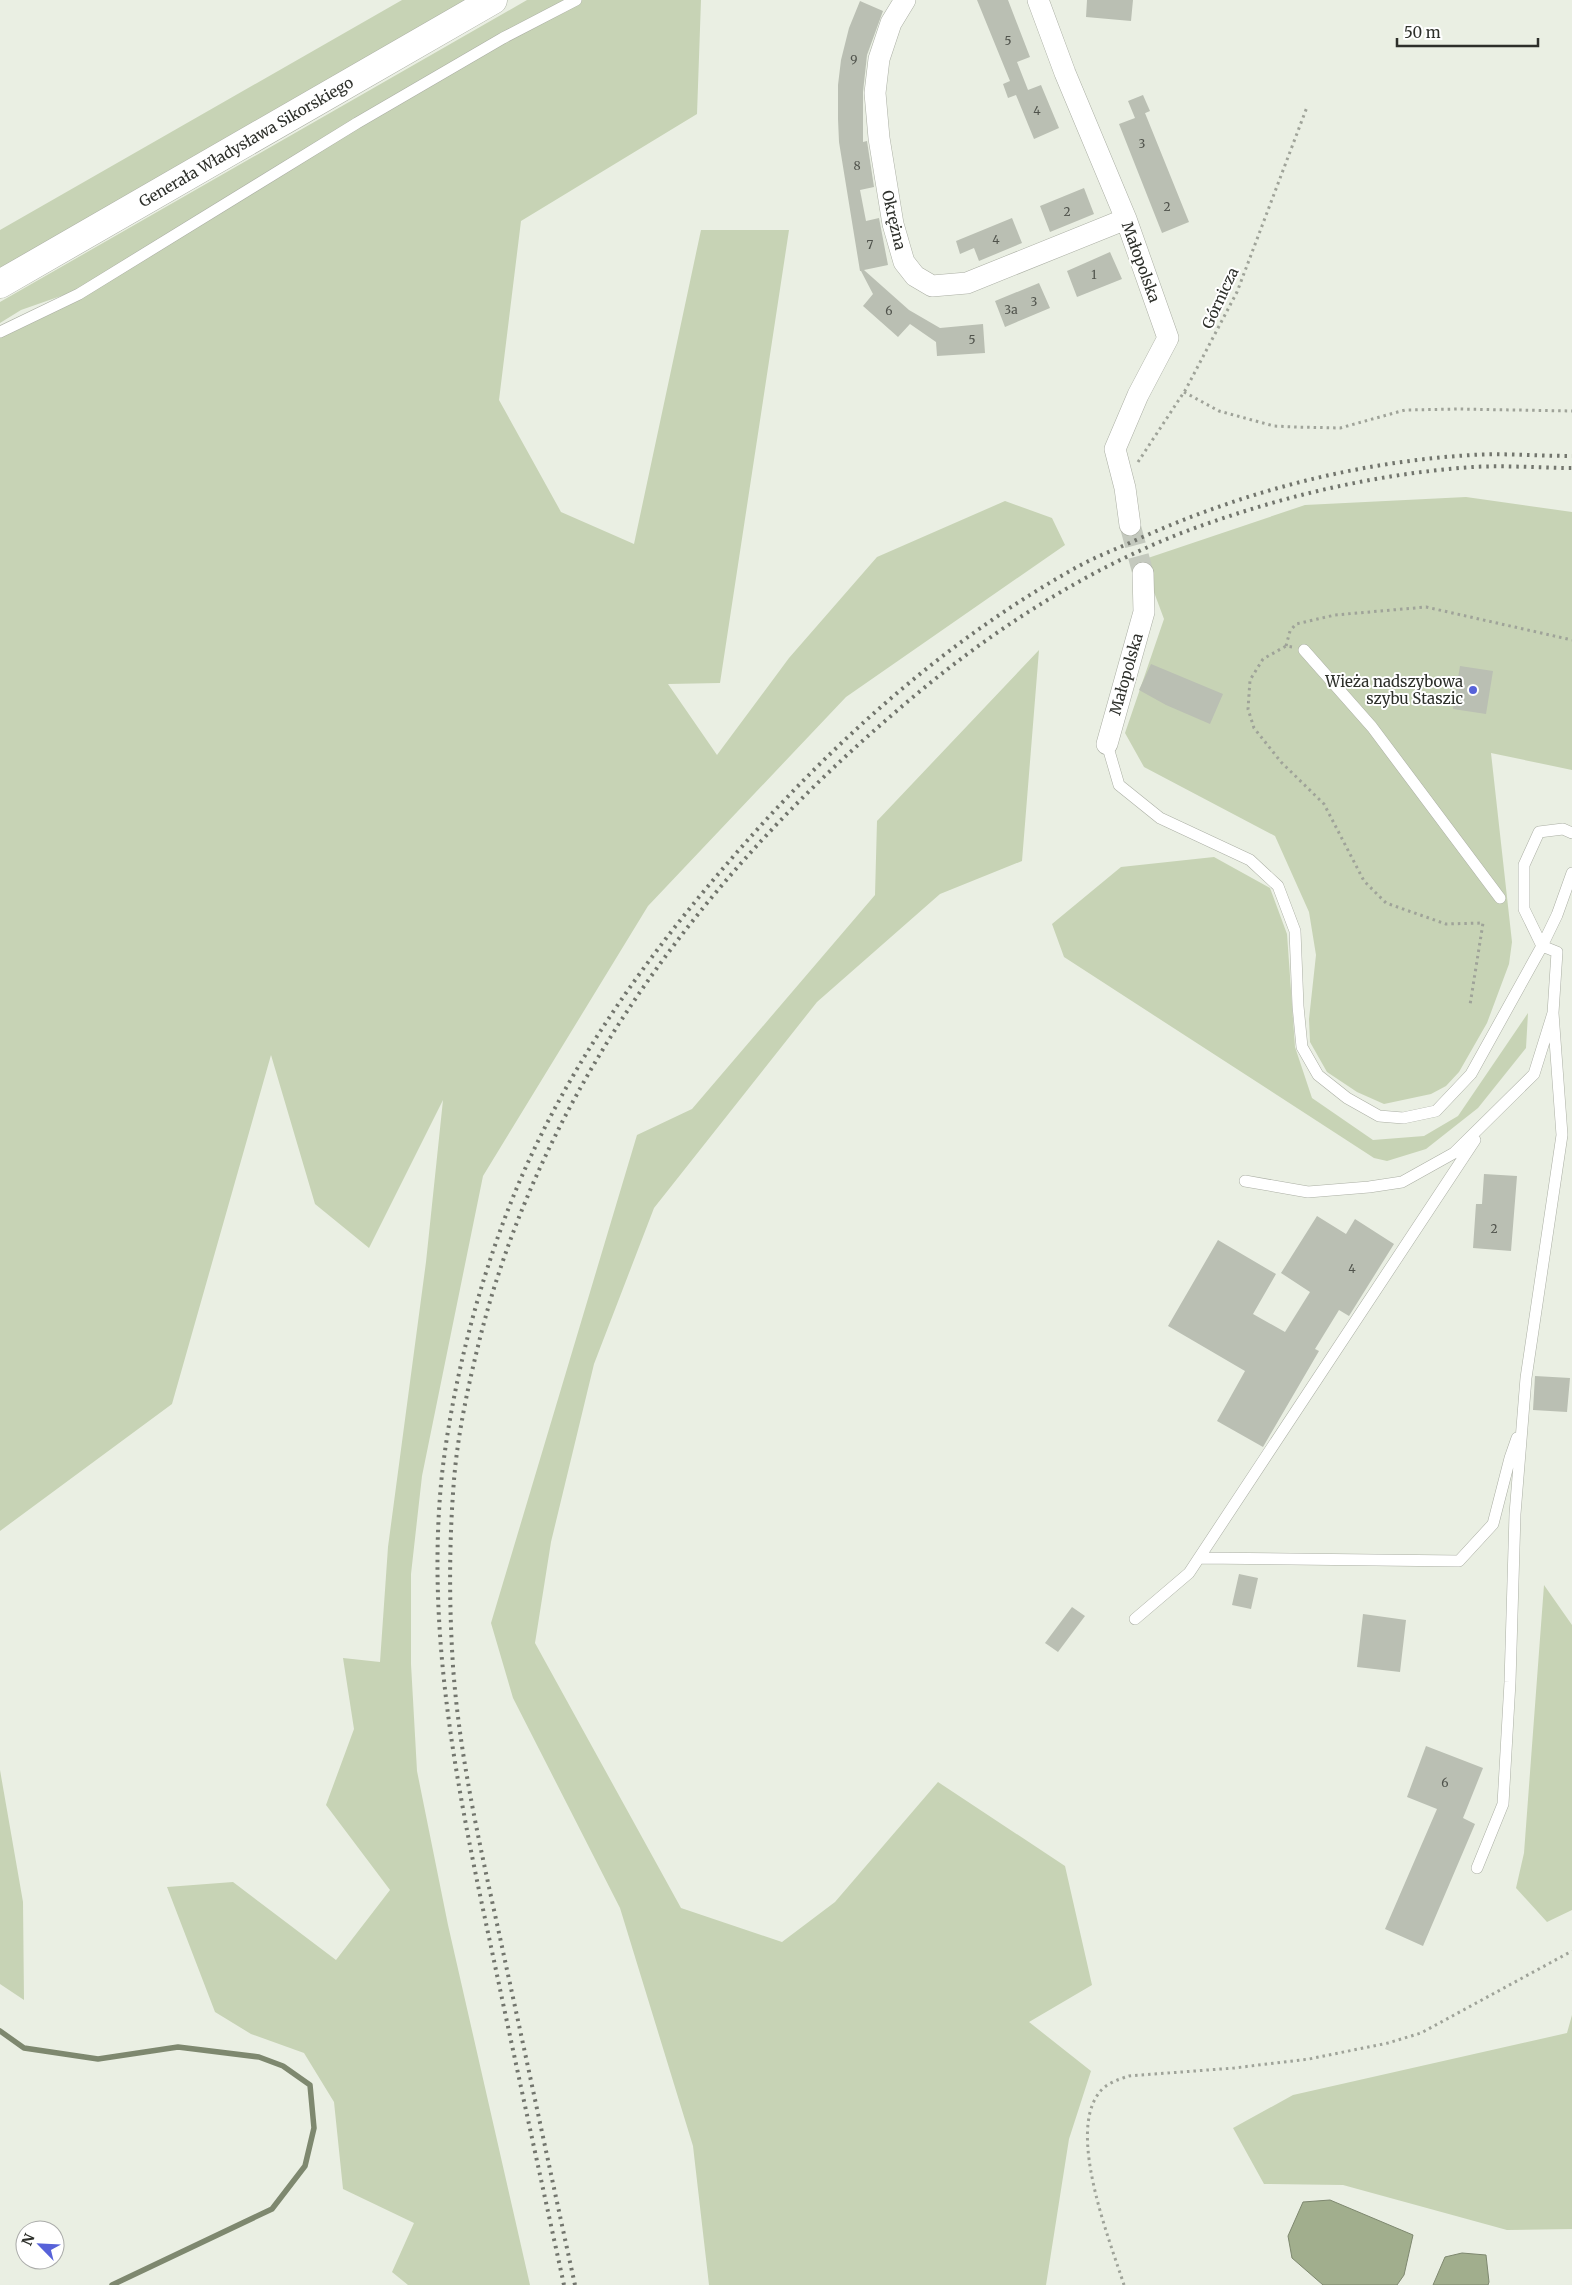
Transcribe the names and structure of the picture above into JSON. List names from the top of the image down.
{
  "streets": {
    "main road": ["Generała Władysława Sikorskiego"],
    "street": ["Okrężna", "Małopolska"],
    "path": ["Górnicza"]
  },
  "crossings": [
    ["Okrężna", "Małopolska"],
    ["Małopolska", "Górnicza"]
  ],
  "places": ["Wieża nadszybowa szybu Staszic"],
  "house_numbers": [
    "5",
    "9",
    "4",
    "3",
    "8",
    "2",
    "2",
    "4",
    "7",
    "1",
    "3",
    "3a",
    "6",
    "5",
    "2",
    "4",
    "6"
  ],
  "scale_bar": "50 m",
  "north": "top left"
}
